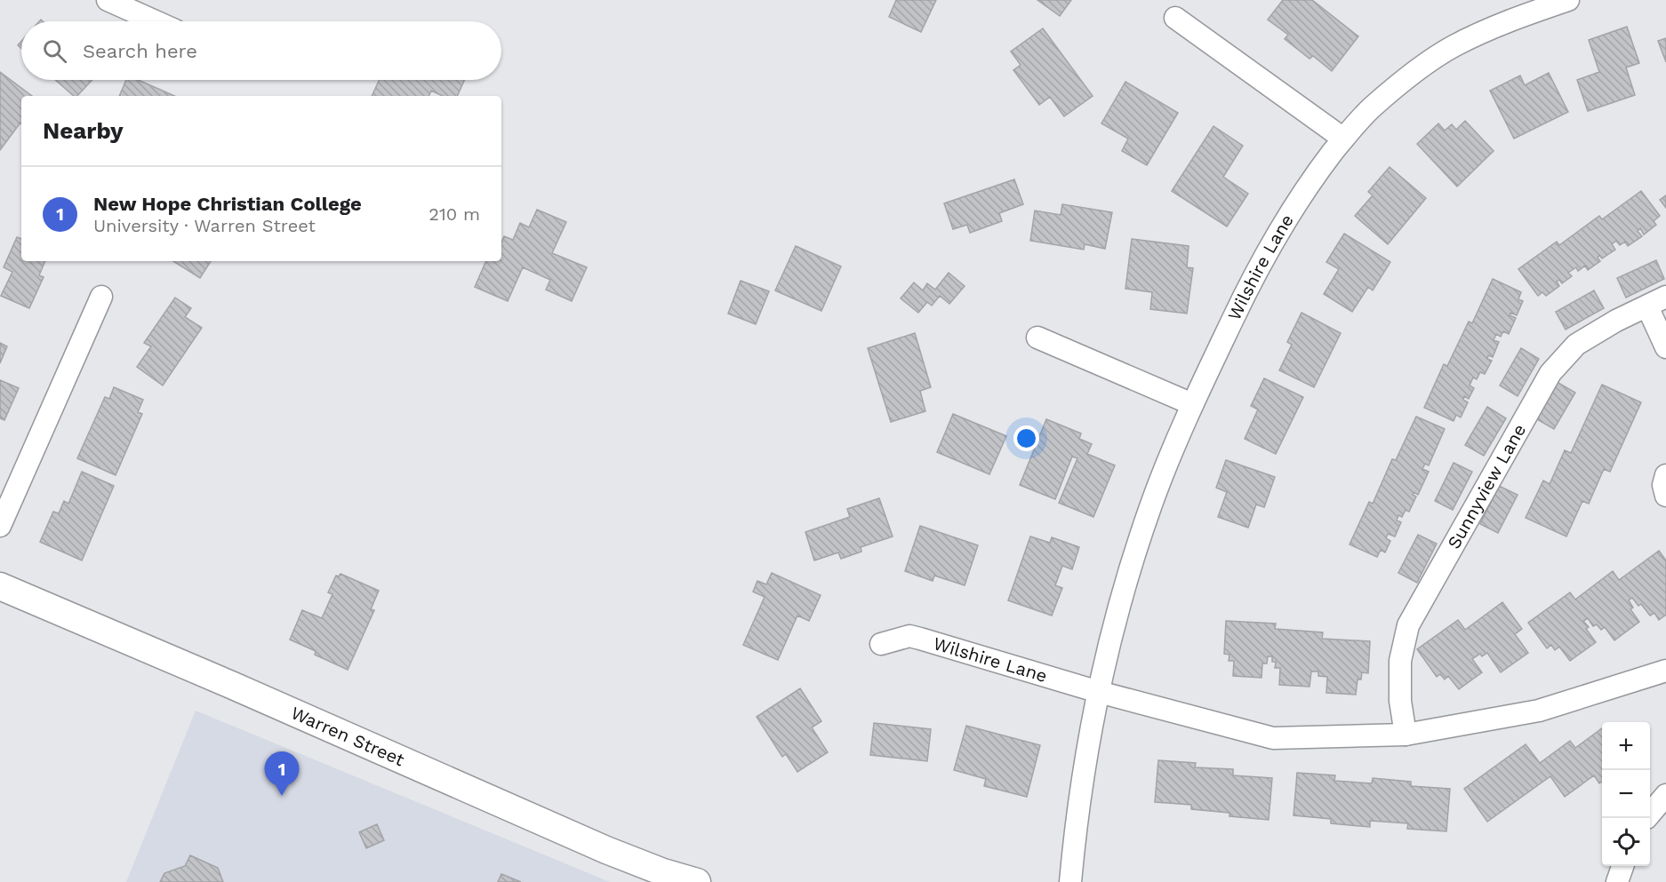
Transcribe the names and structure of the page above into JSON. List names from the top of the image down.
{
  "streets": {
    "street": ["Wilshire Lane", "Sunnyview Lane", "Warren Street"]
  },
  "page": {
    "search": "Search here",
    "heading": "Nearby",
    "list": [
      {
        "mark": "1",
        "name": "New Hope Christian College",
        "note": "University · Warren Street",
        "value": "210 m"
      }
    ],
    "map_buttons": ["+", "−"],
    "pins": "1"
  }
}
